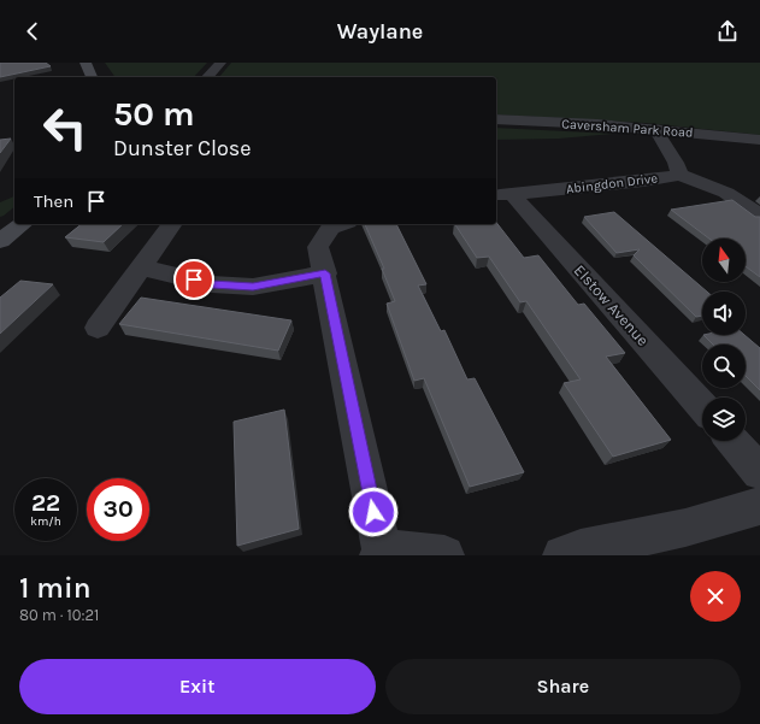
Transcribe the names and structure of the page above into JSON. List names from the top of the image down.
{
  "streets": {
    "street": ["Caversham Park Road", "Abingdon Drive", "Elstow Avenue"]
  },
  "crossings": [
    ["Caversham Park Road", "Abingdon Drive"],
    ["Abingdon Drive", "Elstow Avenue"]
  ],
  "north": "top",
  "page": {
    "header": "Waylane",
    "turn": ["50 m", "Dunster Close"],
    "then": "Then",
    "speed": "22 km/h",
    "limit": "30",
    "heading": ["1 min", "80 m · 10:21"],
    "buttons": ["Exit", "Share"]
  }
}
